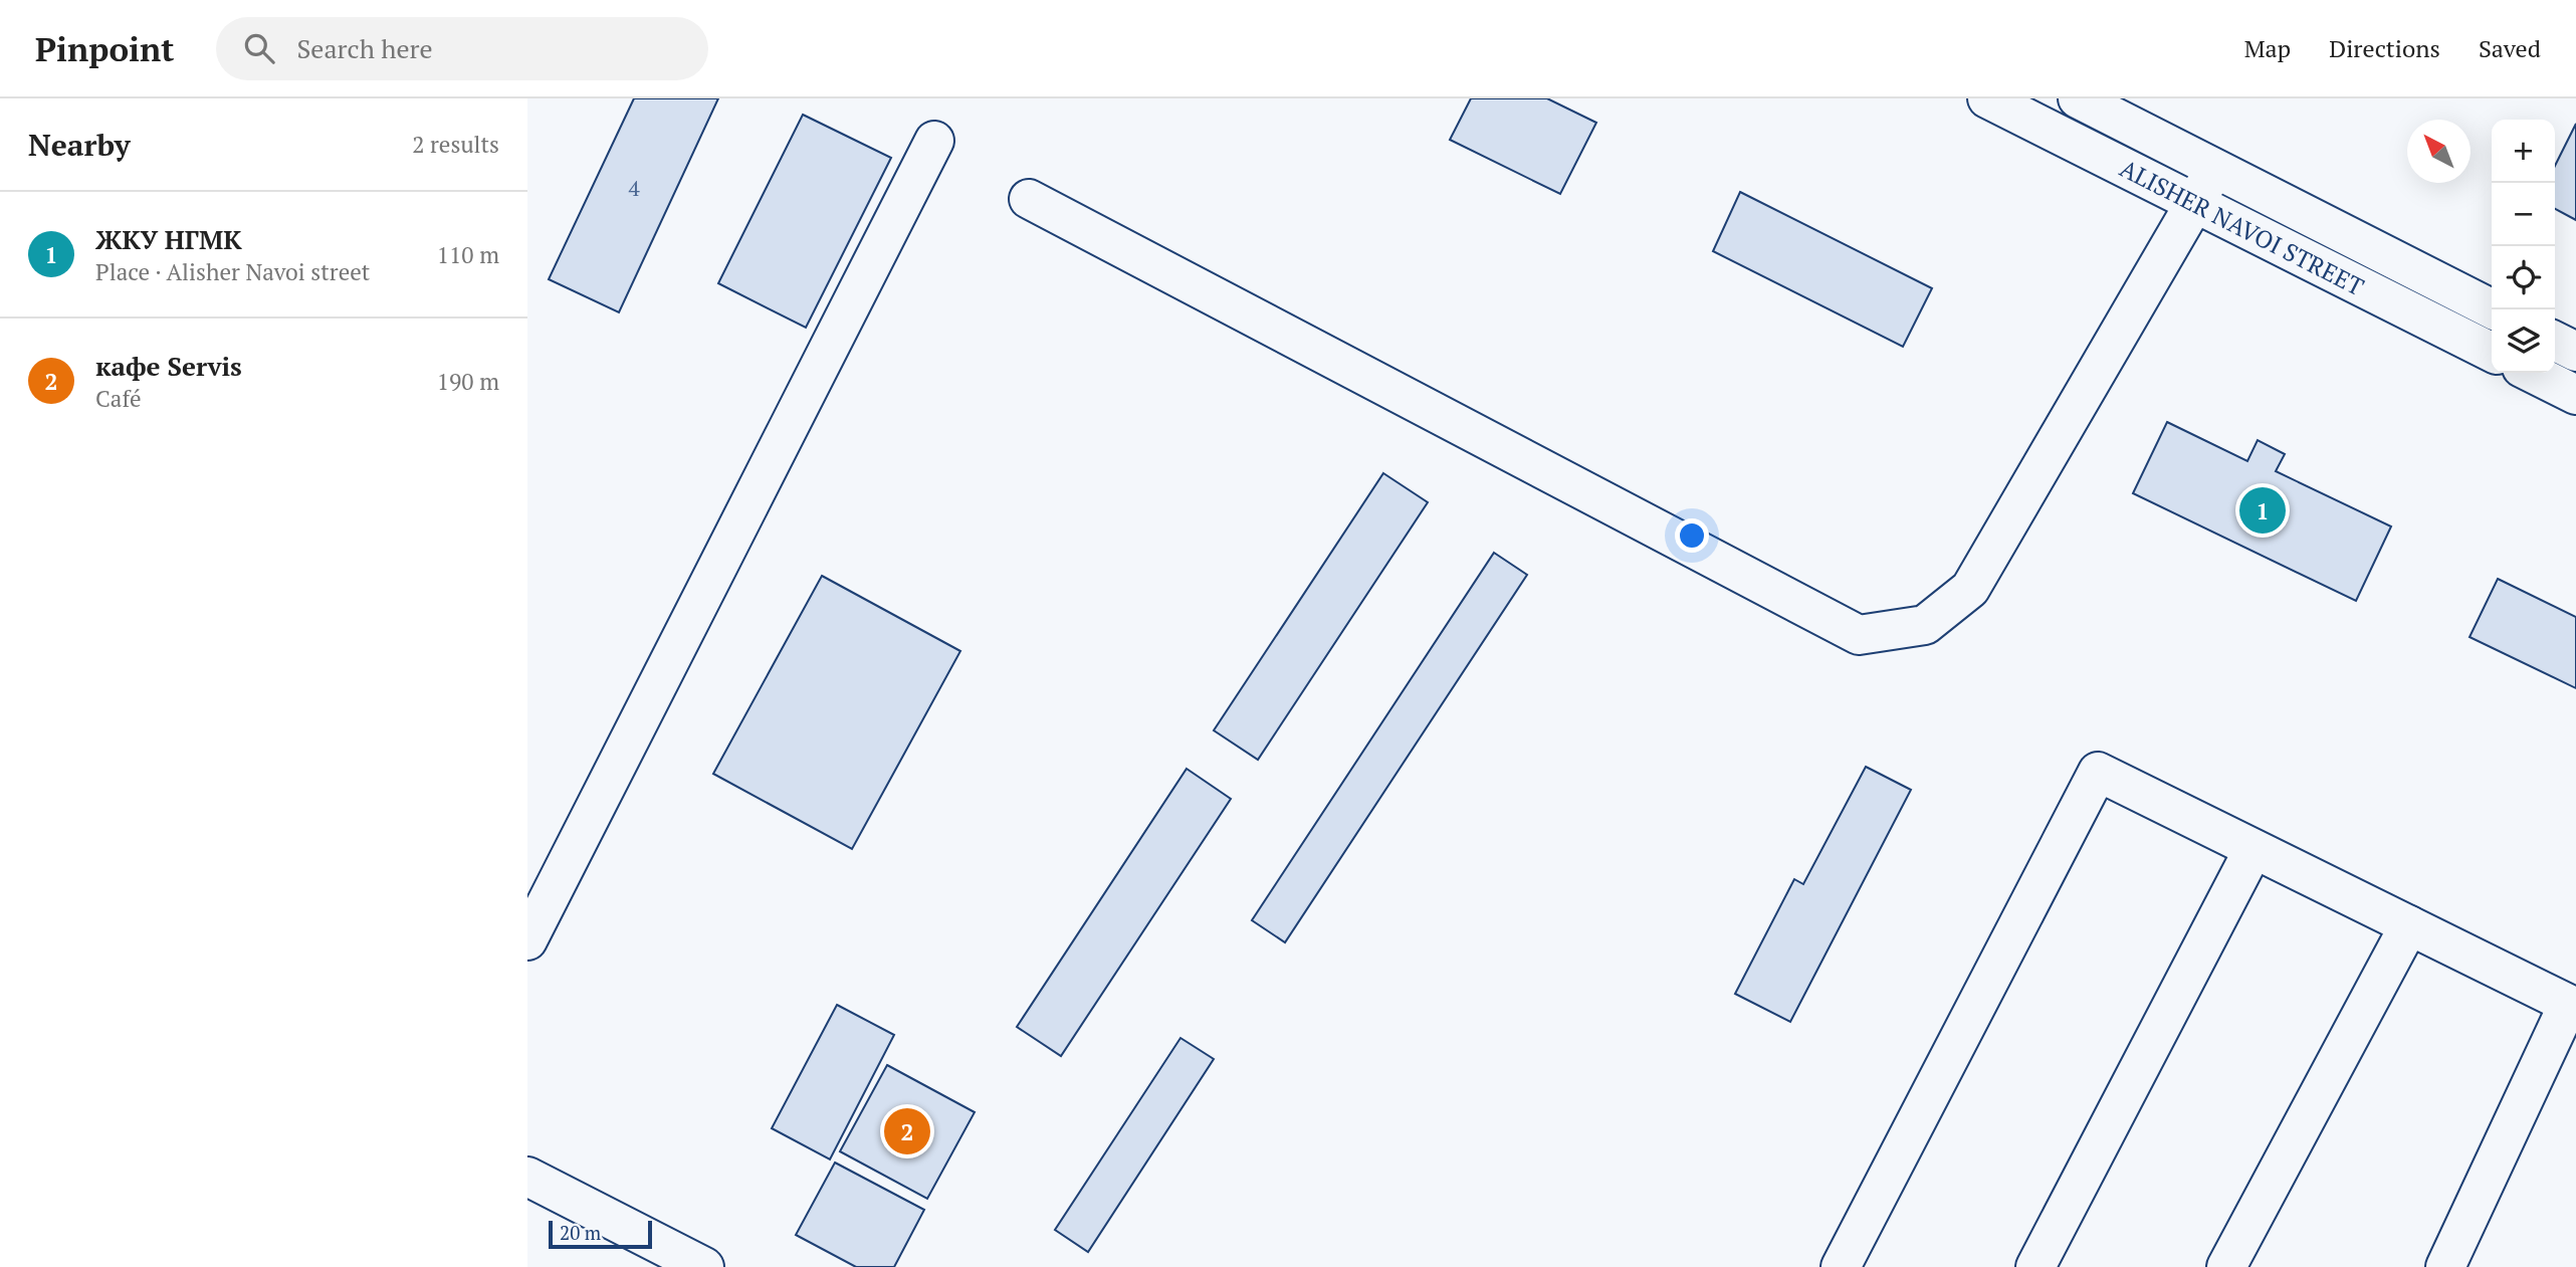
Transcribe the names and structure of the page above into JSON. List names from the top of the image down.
{
  "streets": {
    "main road": ["ALISHER NAVOI STREET"]
  },
  "house_numbers": ["4"],
  "scale_bar": "20 m",
  "north": "top left",
  "page": {
    "header": "Pinpoint",
    "search": "Search here",
    "nav": ["Map", "Directions", "Saved"],
    "heading": ["Nearby", "2 results"],
    "map_buttons": ["+", "−"],
    "list": [
      {
        "mark": "1",
        "name": "ЖКУ НГМК",
        "note": "Place · Alisher Navoi street",
        "value": "110 m"
      },
      {
        "mark": "2",
        "name": "кафе Servis",
        "note": "Café",
        "value": "190 m"
      }
    ],
    "pins": ["1", "2"],
    "scale": "20 m"
  }
}
